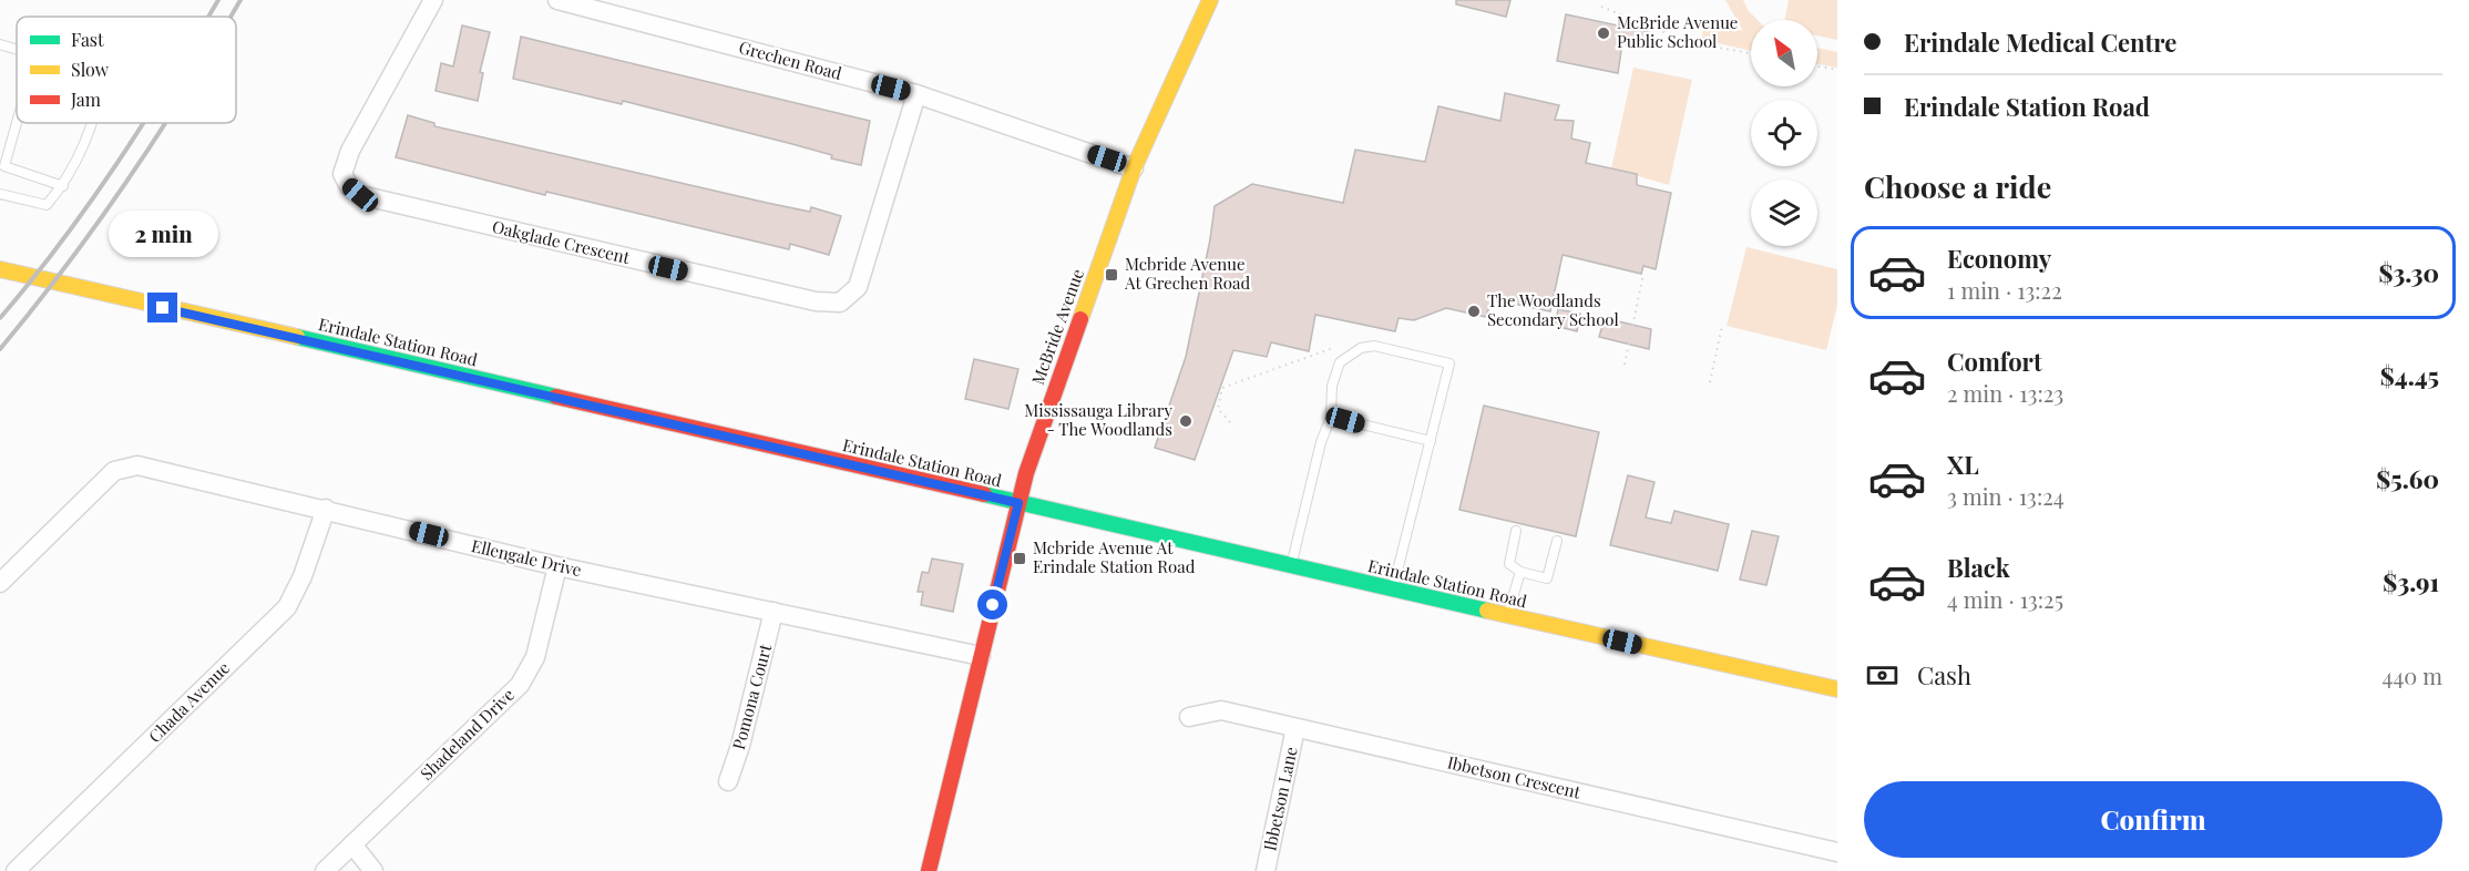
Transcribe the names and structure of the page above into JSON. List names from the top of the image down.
{
  "streets": {
    "street": [
      "Grechen Road",
      "Oakglade Crescent",
      "McBride Avenue",
      "Erindale Station Road",
      "Ellengale Drive",
      "Pomona Court",
      "Chada Avenue",
      "Shadeland Drive",
      "Ibbetson Crescent",
      "Ibbetson Lane"
    ]
  },
  "crossings": [
    ["Grechen Road", "Oakglade Crescent"],
    ["Grechen Road", "McBride Avenue"],
    ["McBride Avenue", "Erindale Station Road"],
    ["McBride Avenue", "Ellengale Drive"],
    ["Ellengale Drive", "Pomona Court"],
    ["Ellengale Drive", "Chada Avenue"],
    ["Ellengale Drive", "Shadeland Drive"],
    ["Ibbetson Crescent", "Ibbetson Lane"]
  ],
  "places": {
    "other": ["McBride Avenue Public School", "The Woodlands Secondary School", "Mississauga Library - The Woodlands"],
    "transit": ["Mcbride Avenue At Grechen Road", "Mcbride Avenue At Erindale Station Road"]
  },
  "legend": ["Fast", "Slow", "Jam"],
  "north": "top left",
  "page": {
    "banner": ["Erindale Medical Centre", "Erindale Station Road"],
    "heading": "Choose a ride",
    "bubble": "2 min",
    "list": [
      {
        "name": "Economy",
        "note": "1 min · 13:22",
        "value": "$3.30"
      },
      {
        "name": "Comfort",
        "note": "2 min · 13:23",
        "value": "$4.45"
      },
      {
        "name": "XL",
        "note": "3 min · 13:24",
        "value": "$5.60"
      },
      {
        "name": "Black",
        "note": "4 min · 13:25",
        "value": "$3.91"
      }
    ],
    "pay": ["Cash", "440 m"],
    "buttons": "Confirm"
  }
}
